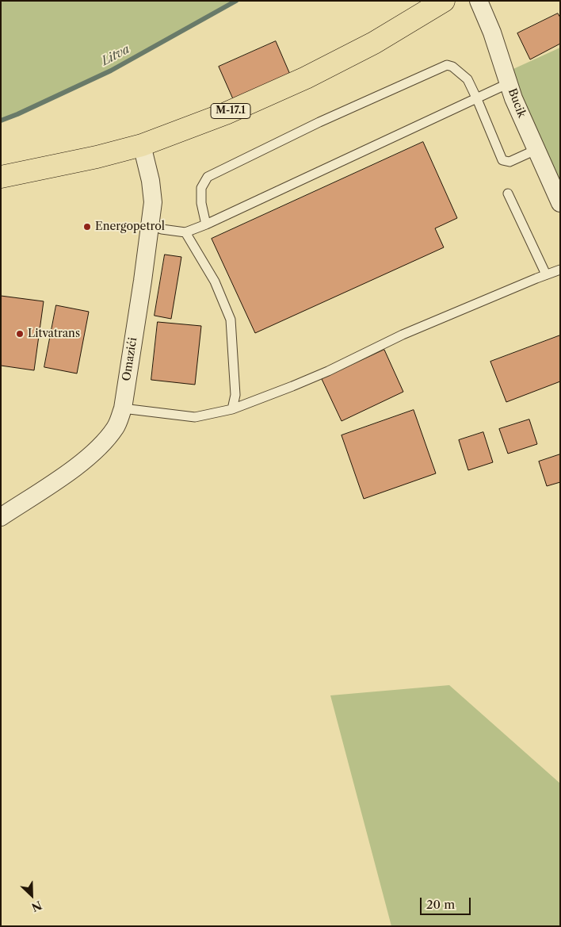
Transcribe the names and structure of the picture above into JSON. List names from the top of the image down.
{
  "streets": {
    "main road": ["M-17.1"],
    "street": ["Bucik", "Omazići"]
  },
  "crossings": [
    ["M-17.1", "Omazići"]
  ],
  "water": ["Litva"],
  "places": ["Energopetrol", "Litvatrans"],
  "scale_bar": "20 m",
  "north": "bottom right"
}
